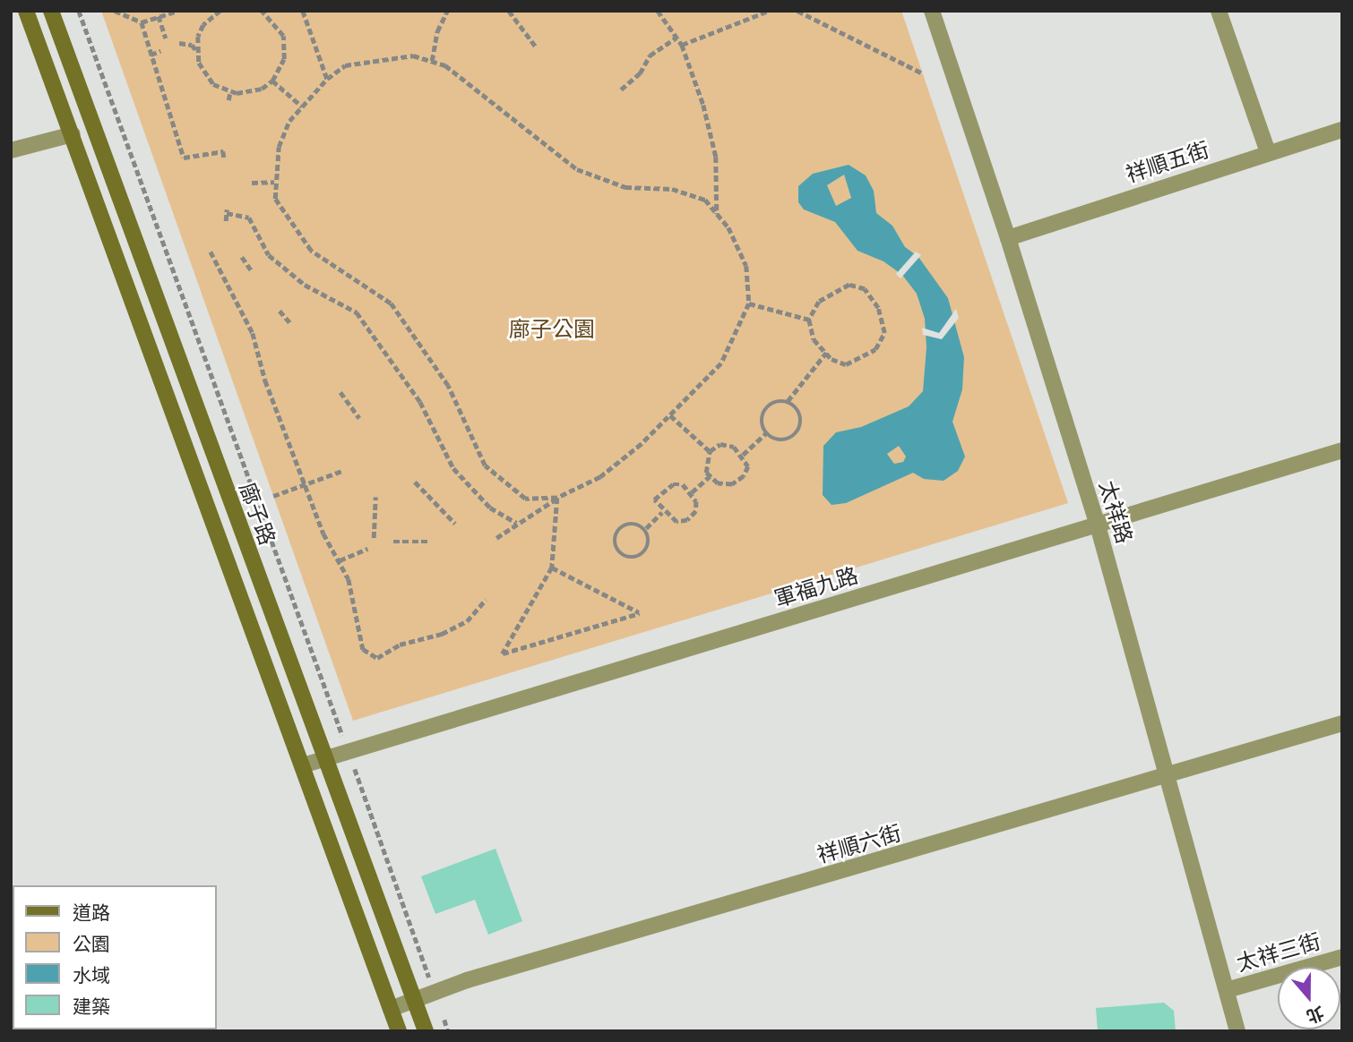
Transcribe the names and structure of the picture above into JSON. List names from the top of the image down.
{
  "streets": {
    "main road": ["廍子路"],
    "street": [
      "祥順五街",
      "太祥路",
      "軍福九路",
      "祥順六街",
      "太祥三街"
    ]
  },
  "crossings": [
    ["祥順五街", "太祥路"],
    ["太祥路", "軍福九路"],
    ["太祥路", "祥順六街"],
    ["太祥路", "太祥三街"],
    ["廍子路", "軍福九路"],
    ["廍子路", "祥順六街"]
  ],
  "parks": ["廍子公園"],
  "legend": [
    "道路",
    "公園",
    "水域",
    "建築"
  ],
  "north": "bottom"
}
